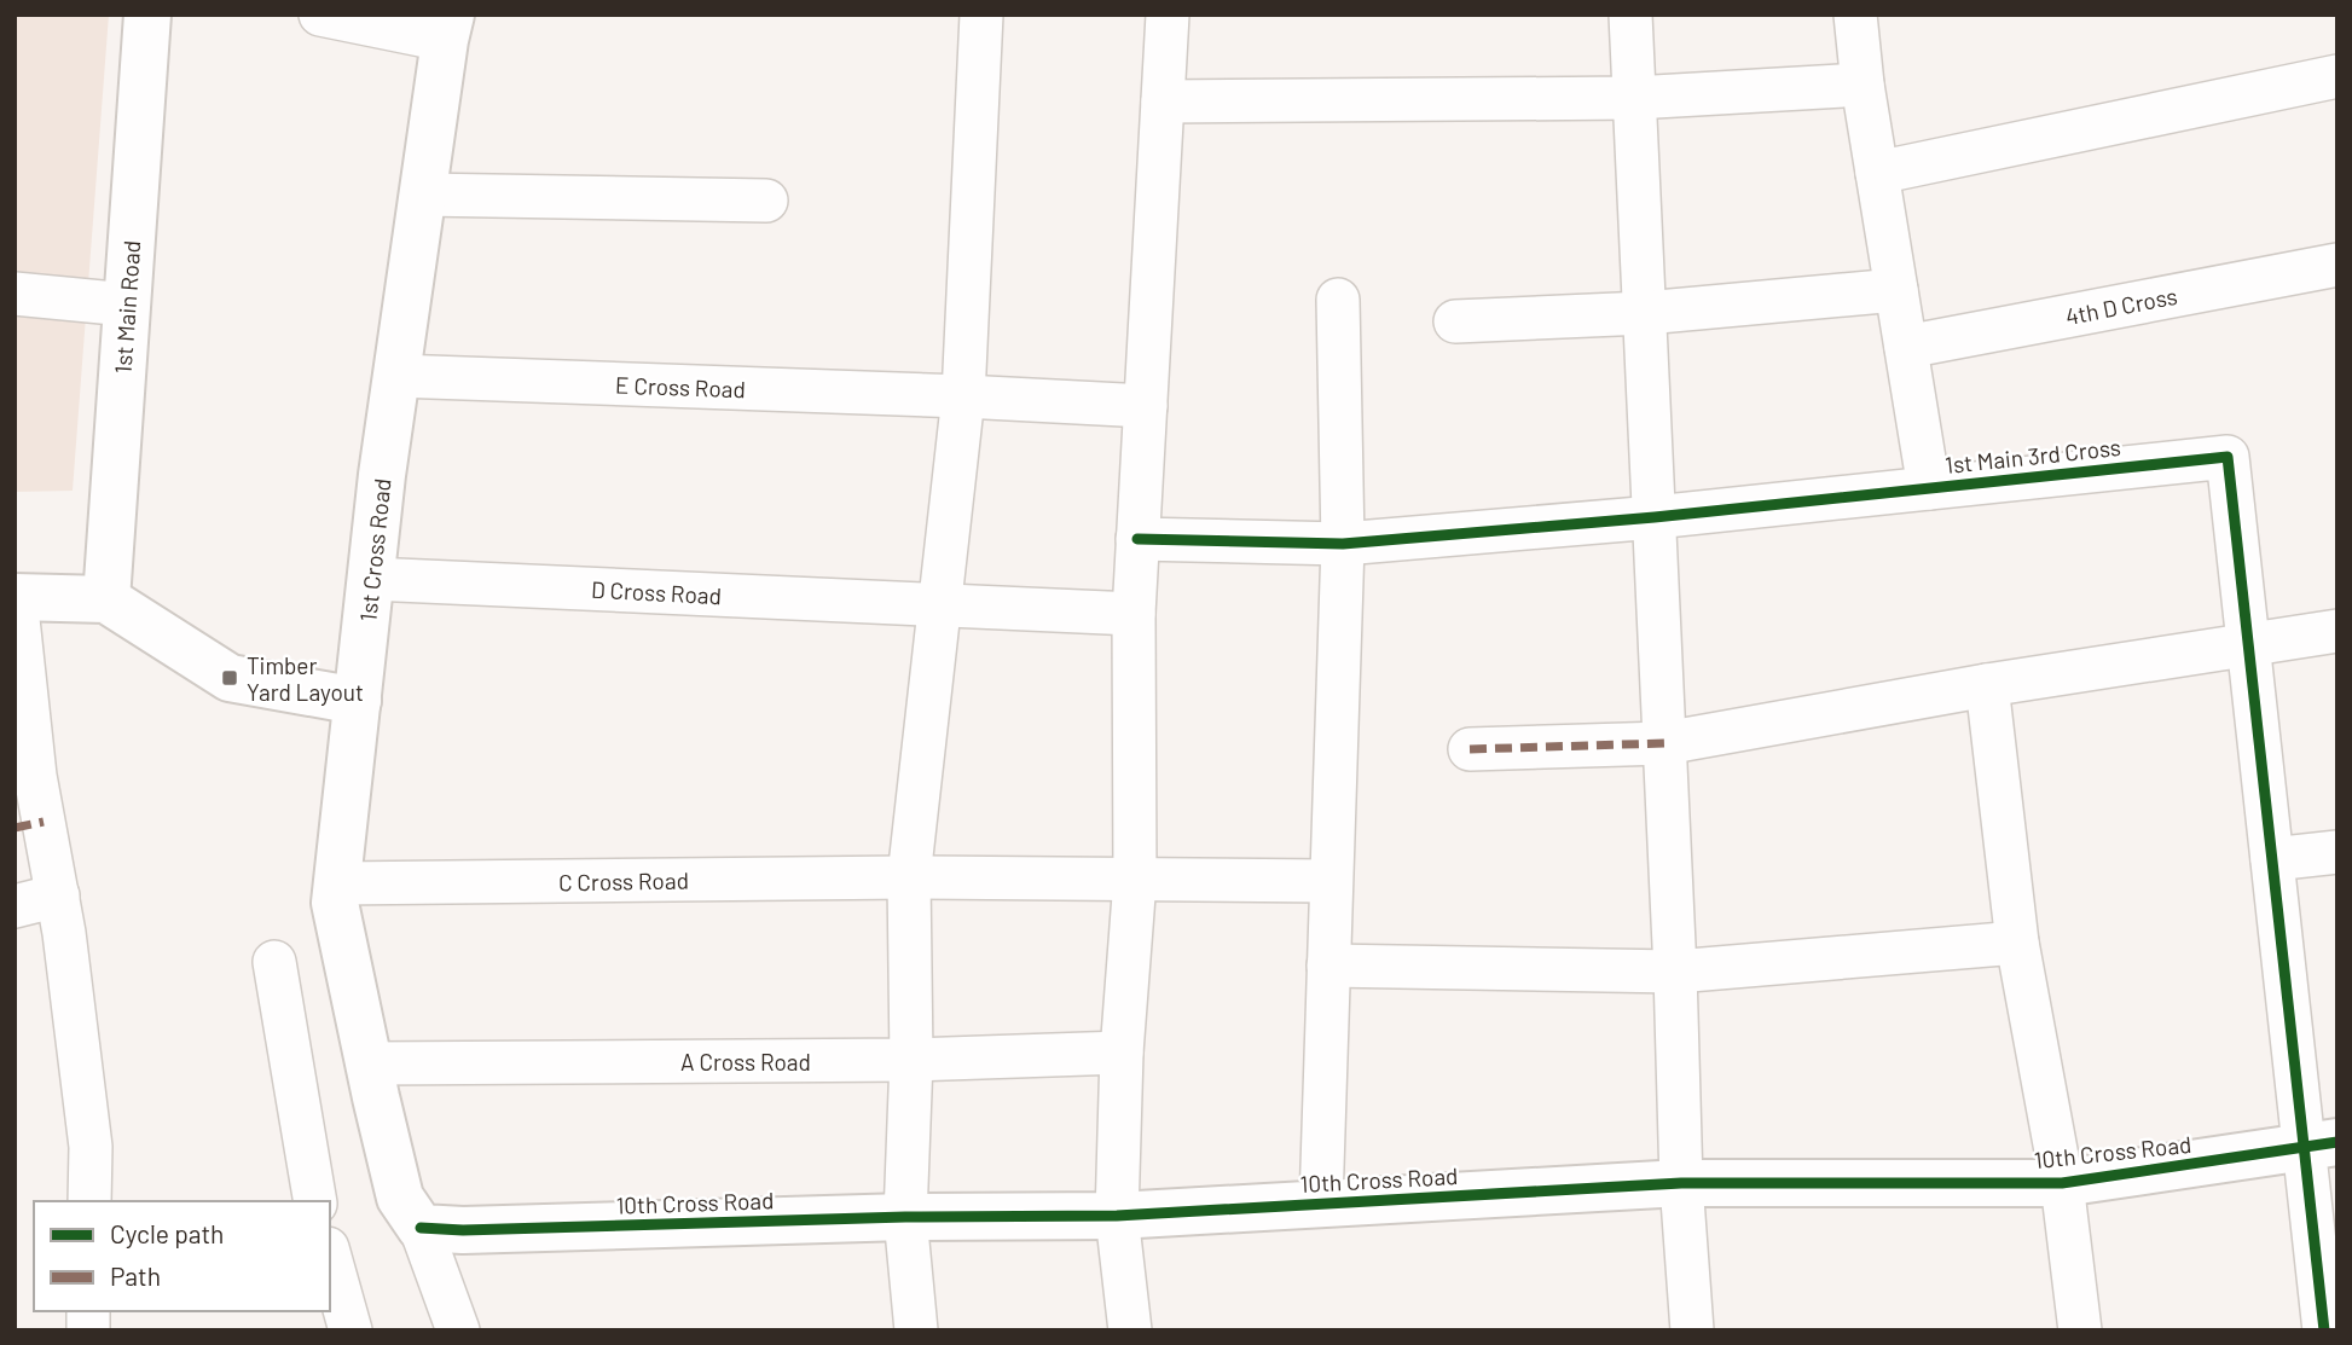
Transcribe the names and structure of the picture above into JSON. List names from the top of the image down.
{
  "streets": {
    "street": [
      "4th D Cross",
      "1st Main Road",
      "E Cross Road",
      "1st Main 3rd Cross",
      "1st Cross Road",
      "D Cross Road",
      "C Cross Road",
      "A Cross Road",
      "10th Cross Road"
    ]
  },
  "crossings": [
    ["E Cross Road", "1st Cross Road"],
    ["1st Cross Road", "D Cross Road"],
    ["1st Cross Road", "C Cross Road"],
    ["1st Cross Road", "A Cross Road"],
    ["1st Cross Road", "10th Cross Road"]
  ],
  "places": {
    "transit": ["Timber Yard Layout"]
  },
  "legend": ["Cycle path", "Path"]
}
